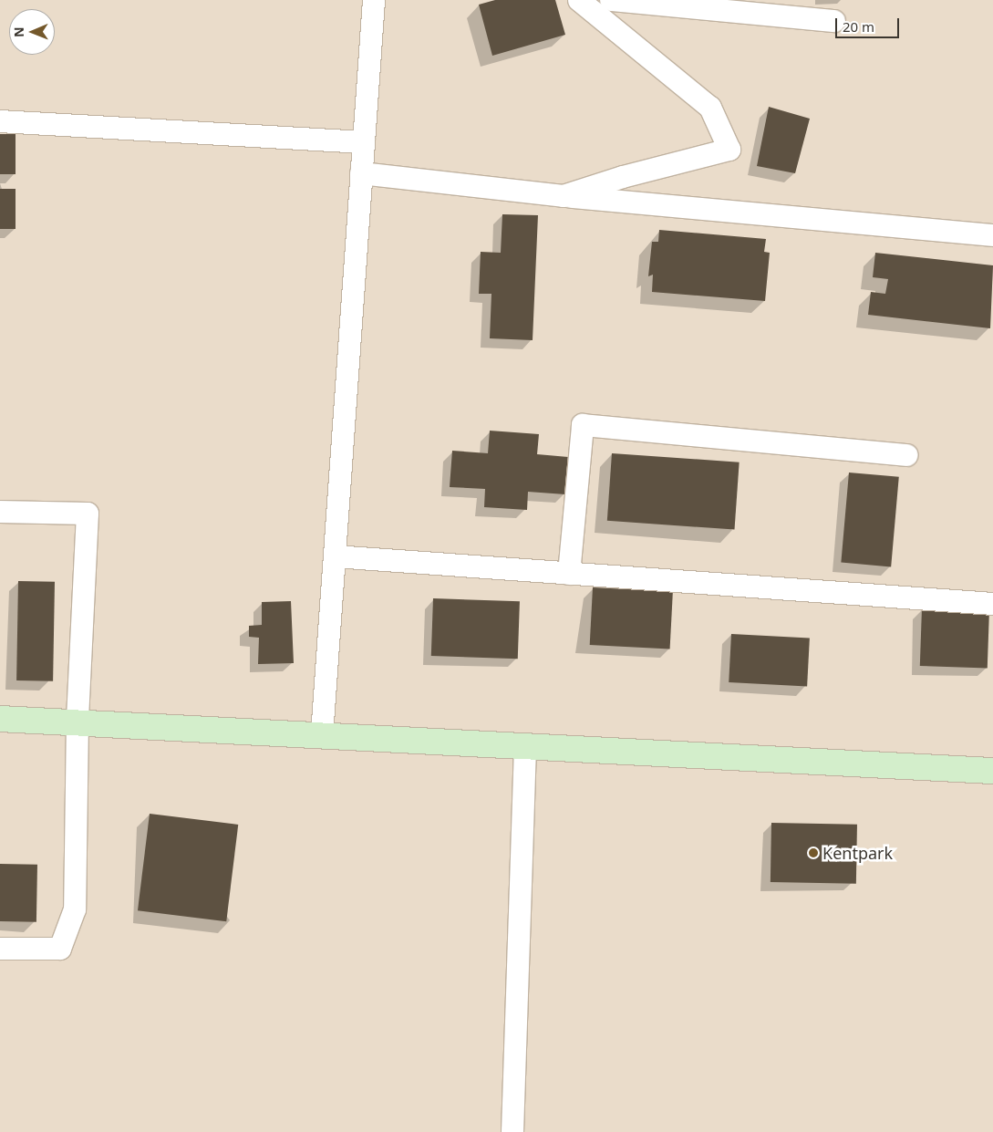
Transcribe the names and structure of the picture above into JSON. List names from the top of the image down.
{
  "places": ["Kentpark"],
  "scale_bar": "20 m",
  "north": "left"
}
